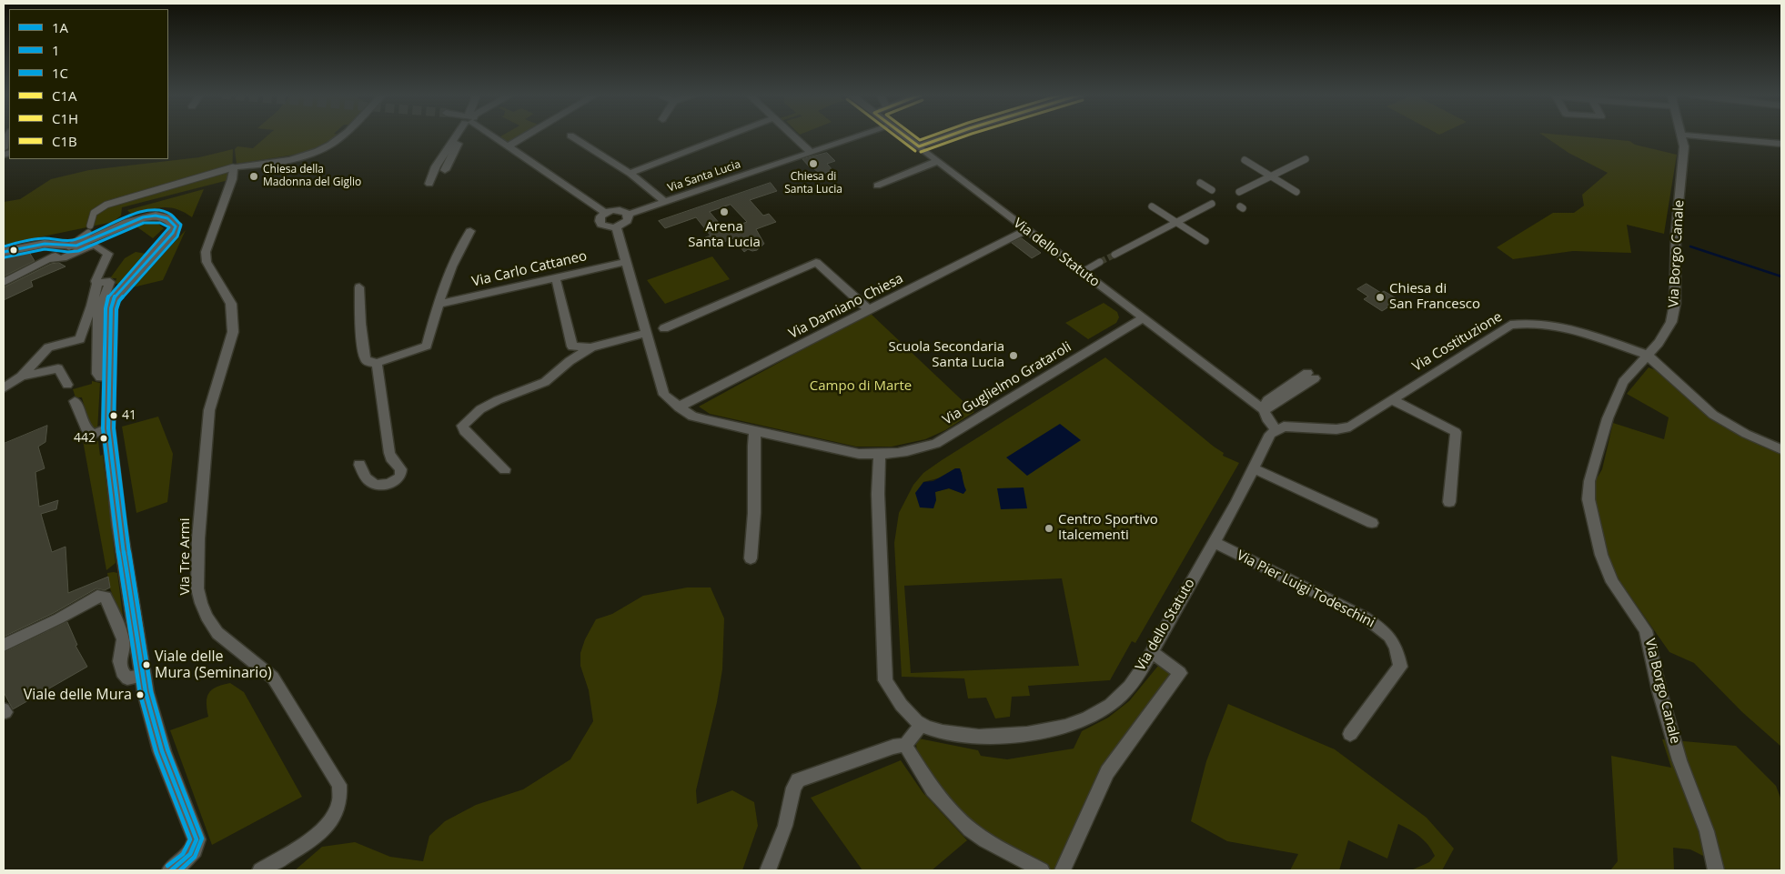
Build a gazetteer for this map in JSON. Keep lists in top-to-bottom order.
{
  "streets": {
    "street": [
      "Via Santa Lucia",
      "Via dello Statuto",
      "Via Borgo Canale",
      "Via Carlo Cattaneo",
      "Via Damiano Chiesa",
      "Via Costituzione",
      "Via Guglielmo Grataroli",
      "Via Tre Armi",
      "Via Pier Luigi Todeschini"
    ]
  },
  "crossings": [
    ["Via dello Statuto", "Via Damiano Chiesa"],
    ["Via dello Statuto", "Via Costituzione"],
    ["Via dello Statuto", "Via Guglielmo Grataroli"],
    ["Via dello Statuto", "Via Pier Luigi Todeschini"],
    ["Via Borgo Canale", "Via Costituzione"],
    ["Via Carlo Cattaneo", "Via Guglielmo Grataroli"],
    ["Via Damiano Chiesa", "Via Guglielmo Grataroli"]
  ],
  "parks": ["Campo di Marte"],
  "places": [
    "Chiesa di Santa Lucia",
    "Chiesa della Madonna del Giglio",
    "Arena Santa Lucia",
    "Chiesa di San Francesco",
    "Scuola Secondaria Santa Lucia",
    "41",
    "442",
    "Centro Sportivo Italcementi",
    "Viale delle Mura (Seminario)",
    "Viale delle Mura"
  ],
  "lines": [
    "transit line C1A",
    "transit line C1H",
    "transit line C1B",
    "transit line 1C",
    "transit line 1A",
    "transit line 1"
  ],
  "legend": [
    "1A",
    "1",
    "1C",
    "C1A",
    "C1H",
    "C1B"
  ]
}
